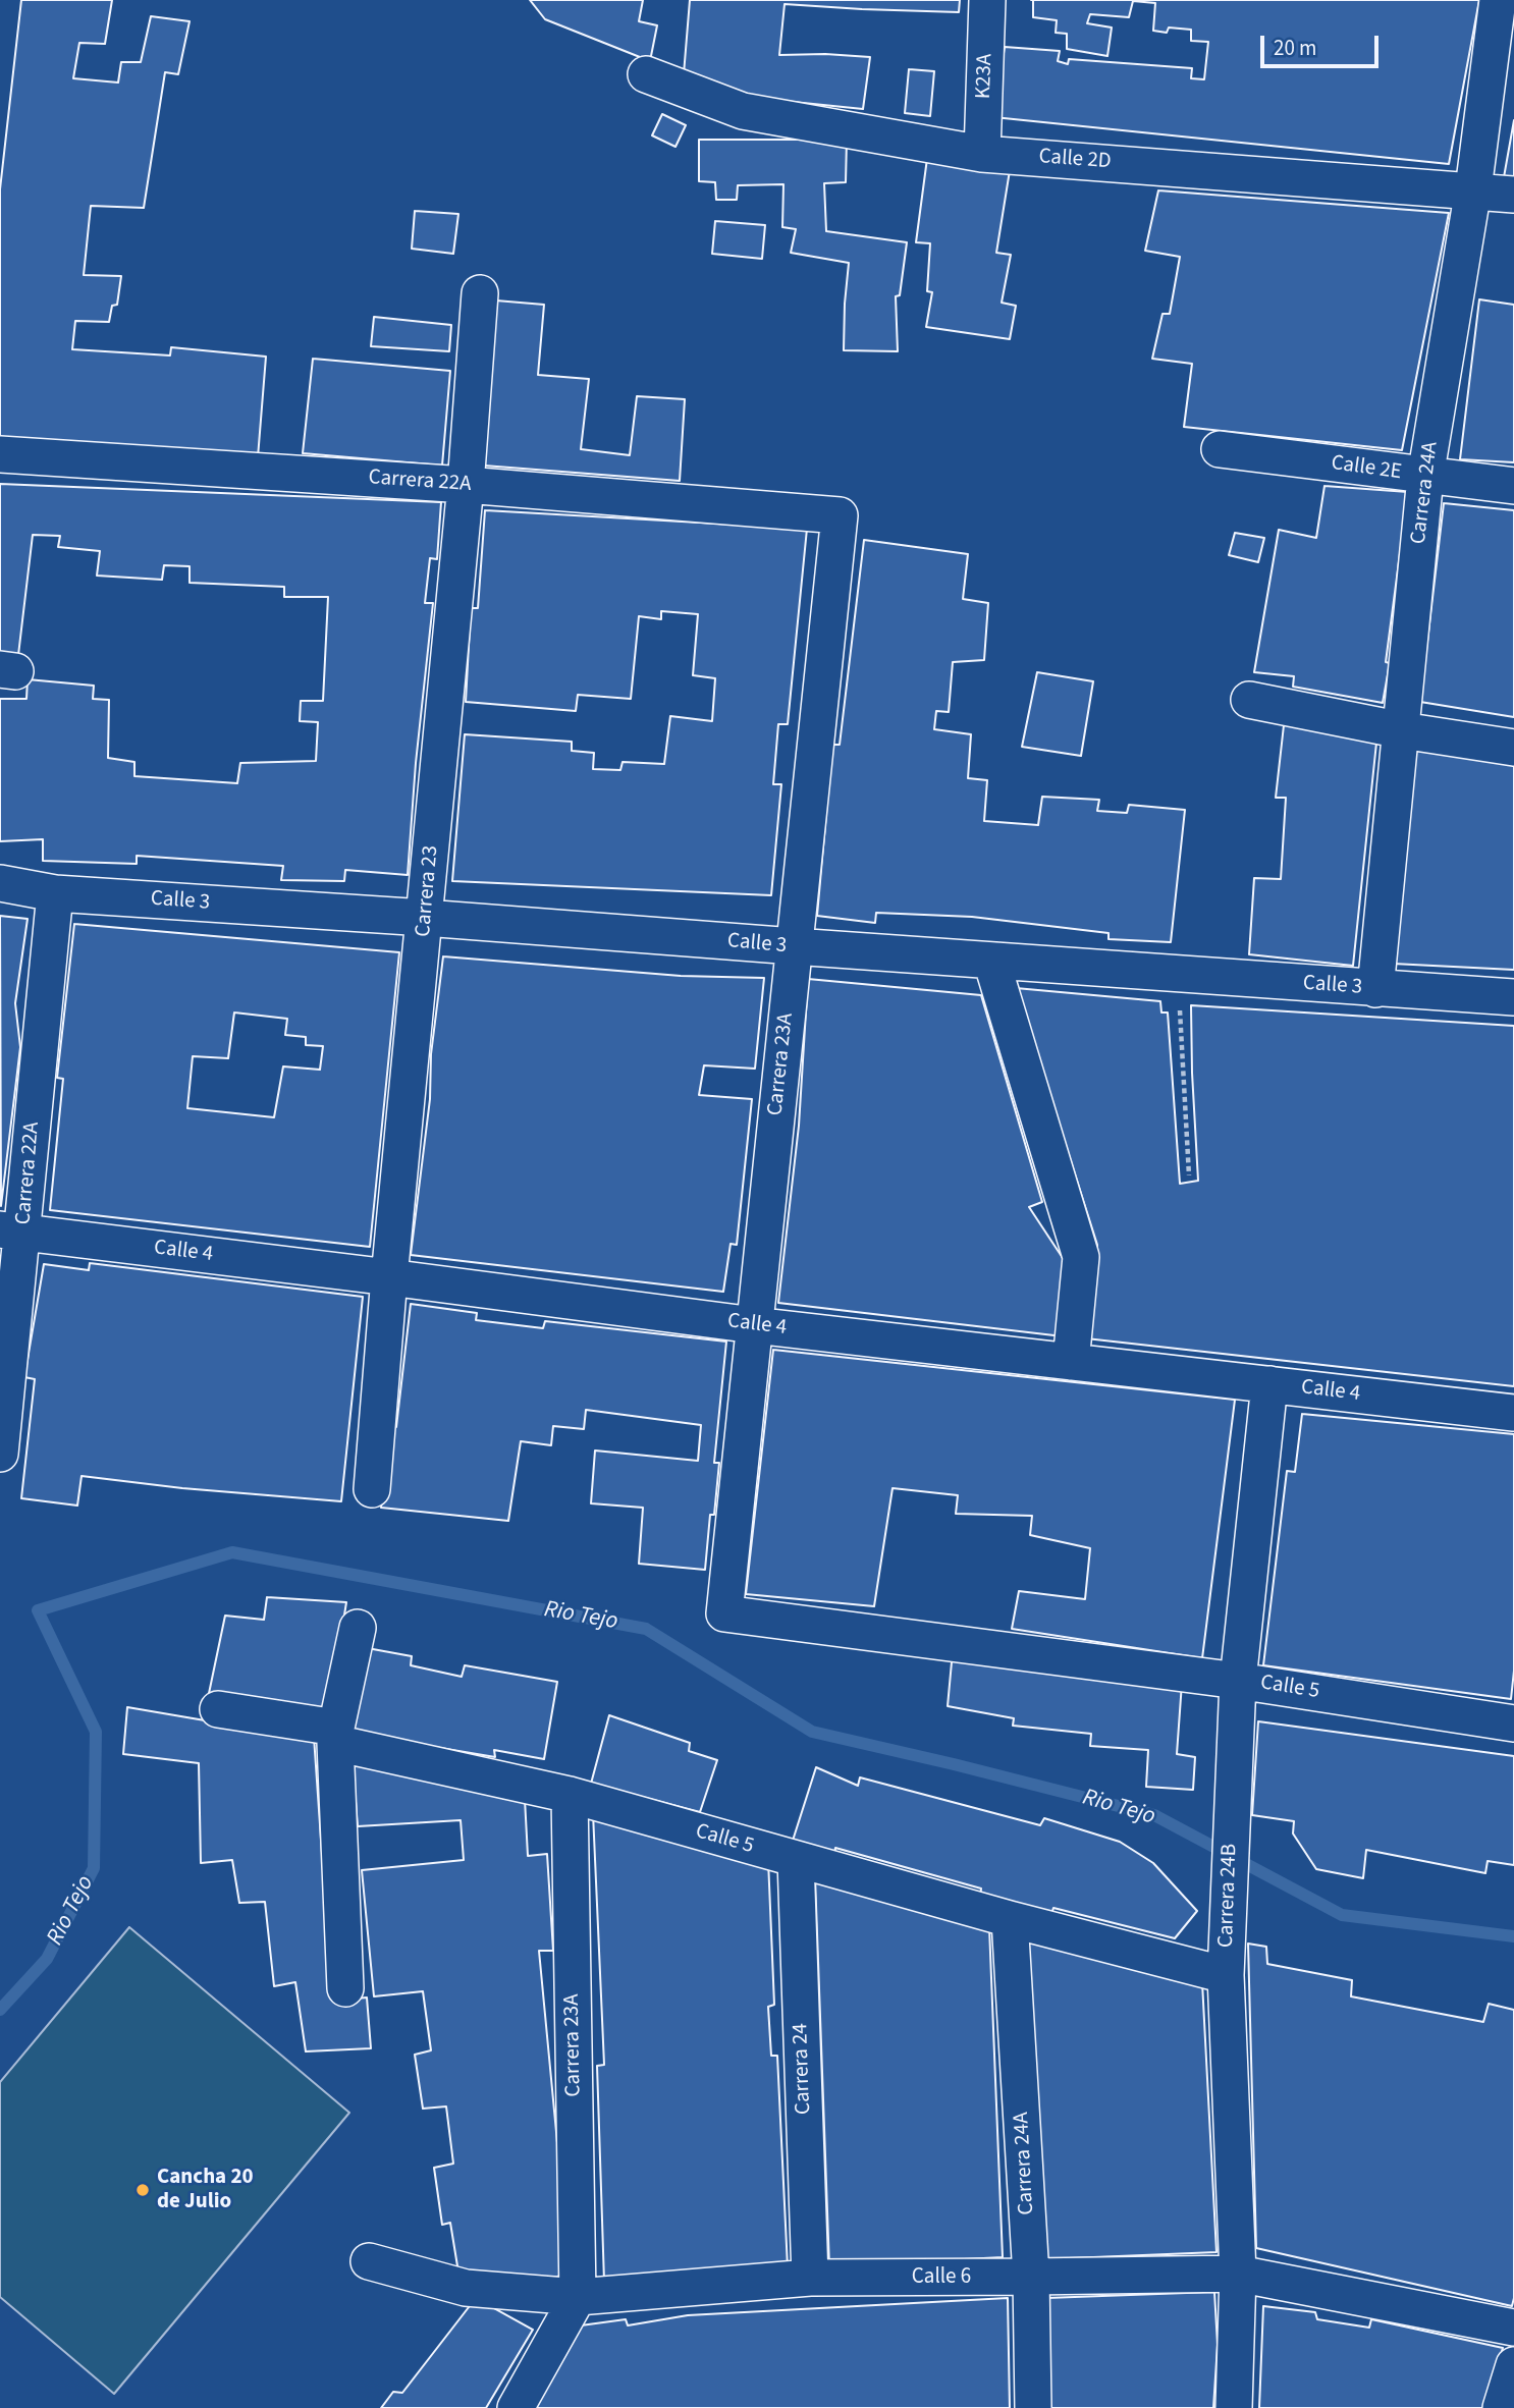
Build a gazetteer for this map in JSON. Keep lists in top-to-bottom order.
{
  "streets": {
    "street": [
      "K23A",
      "Calle 2D",
      "Calle 2E",
      "Carrera 22A",
      "Carrera 24A",
      "Carrera 23",
      "Calle 3",
      "Carrera 23A",
      "Calle 4",
      "Calle 5",
      "Carrera 24B",
      "Carrera 24",
      "Calle 6"
    ]
  },
  "crossings": [
    ["K23A", "Calle 2D"],
    ["Calle 2D", "Carrera 24A"],
    ["Calle 2E", "Carrera 24A"],
    ["Carrera 22A", "Carrera 23"],
    ["Carrera 22A", "Calle 3"],
    ["Carrera 22A", "Carrera 23A"],
    ["Carrera 22A", "Calle 4"],
    ["Carrera 24A", "Calle 3"],
    ["Carrera 24A", "Calle 5"],
    ["Carrera 24A", "Calle 6"],
    ["Carrera 23", "Calle 3"],
    ["Carrera 23", "Calle 4"],
    ["Calle 3", "Carrera 23A"],
    ["Carrera 23A", "Calle 4"],
    ["Carrera 23A", "Calle 5"],
    ["Carrera 23A", "Calle 6"],
    ["Calle 4", "Carrera 24B"],
    ["Calle 5", "Carrera 24B"],
    ["Calle 5", "Carrera 24"],
    ["Carrera 24B", "Calle 6"],
    ["Carrera 24", "Calle 6"]
  ],
  "water": ["Rio Tejo"],
  "places": ["Cancha 20 de Julio"],
  "scale_bar": "20 m"
}
